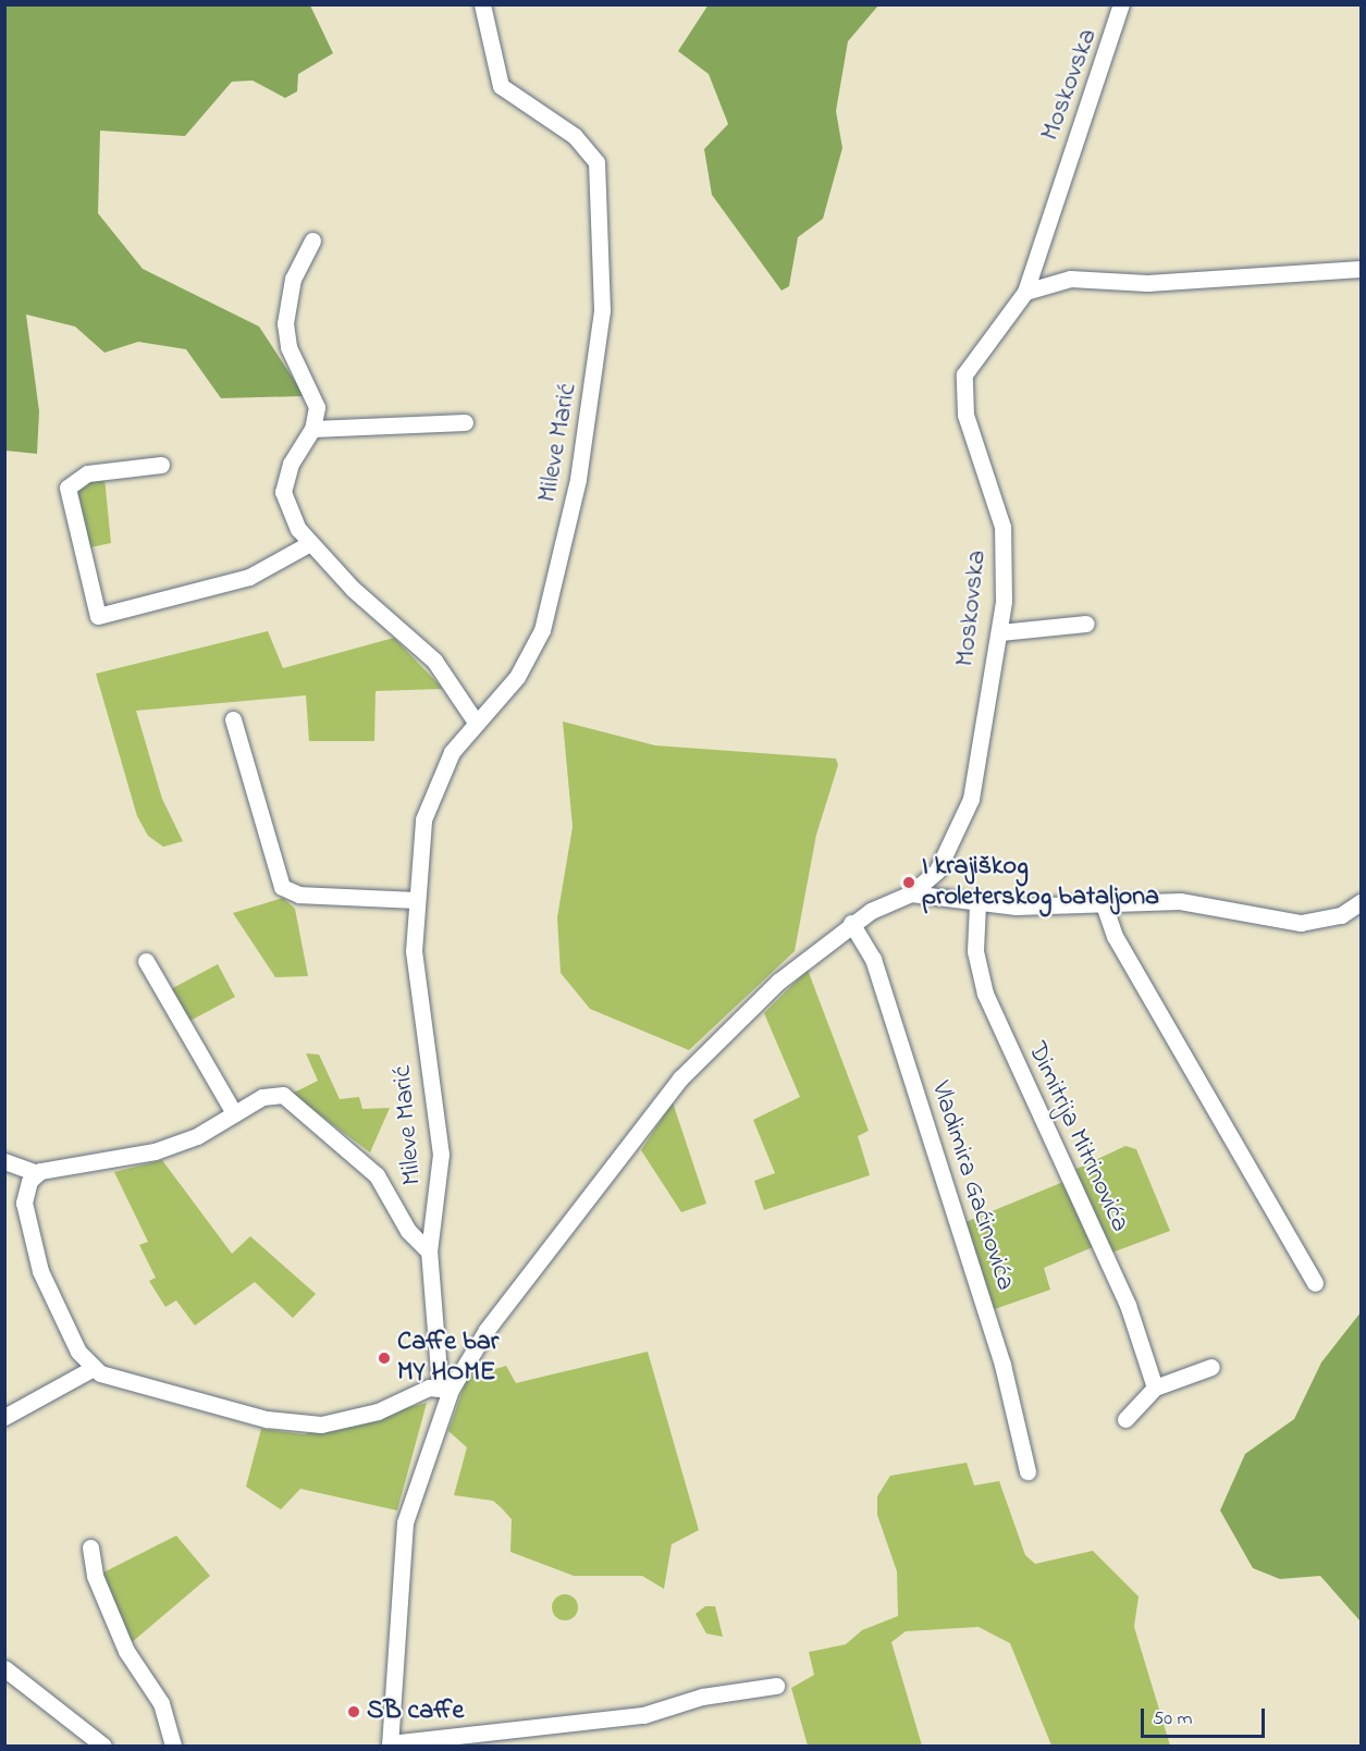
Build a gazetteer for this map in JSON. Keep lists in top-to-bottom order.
{
  "streets": {
    "street": [
      "Moskovska",
      "Mileve Marić",
      "Dimitrija Mitrinovića",
      "Vladimira Gaćinovića"
    ]
  },
  "places": ["I krajiškog proleterskog bataljona", "Caffe bar MY HOME", "SB caffe"],
  "scale_bar": "50 m"
}
